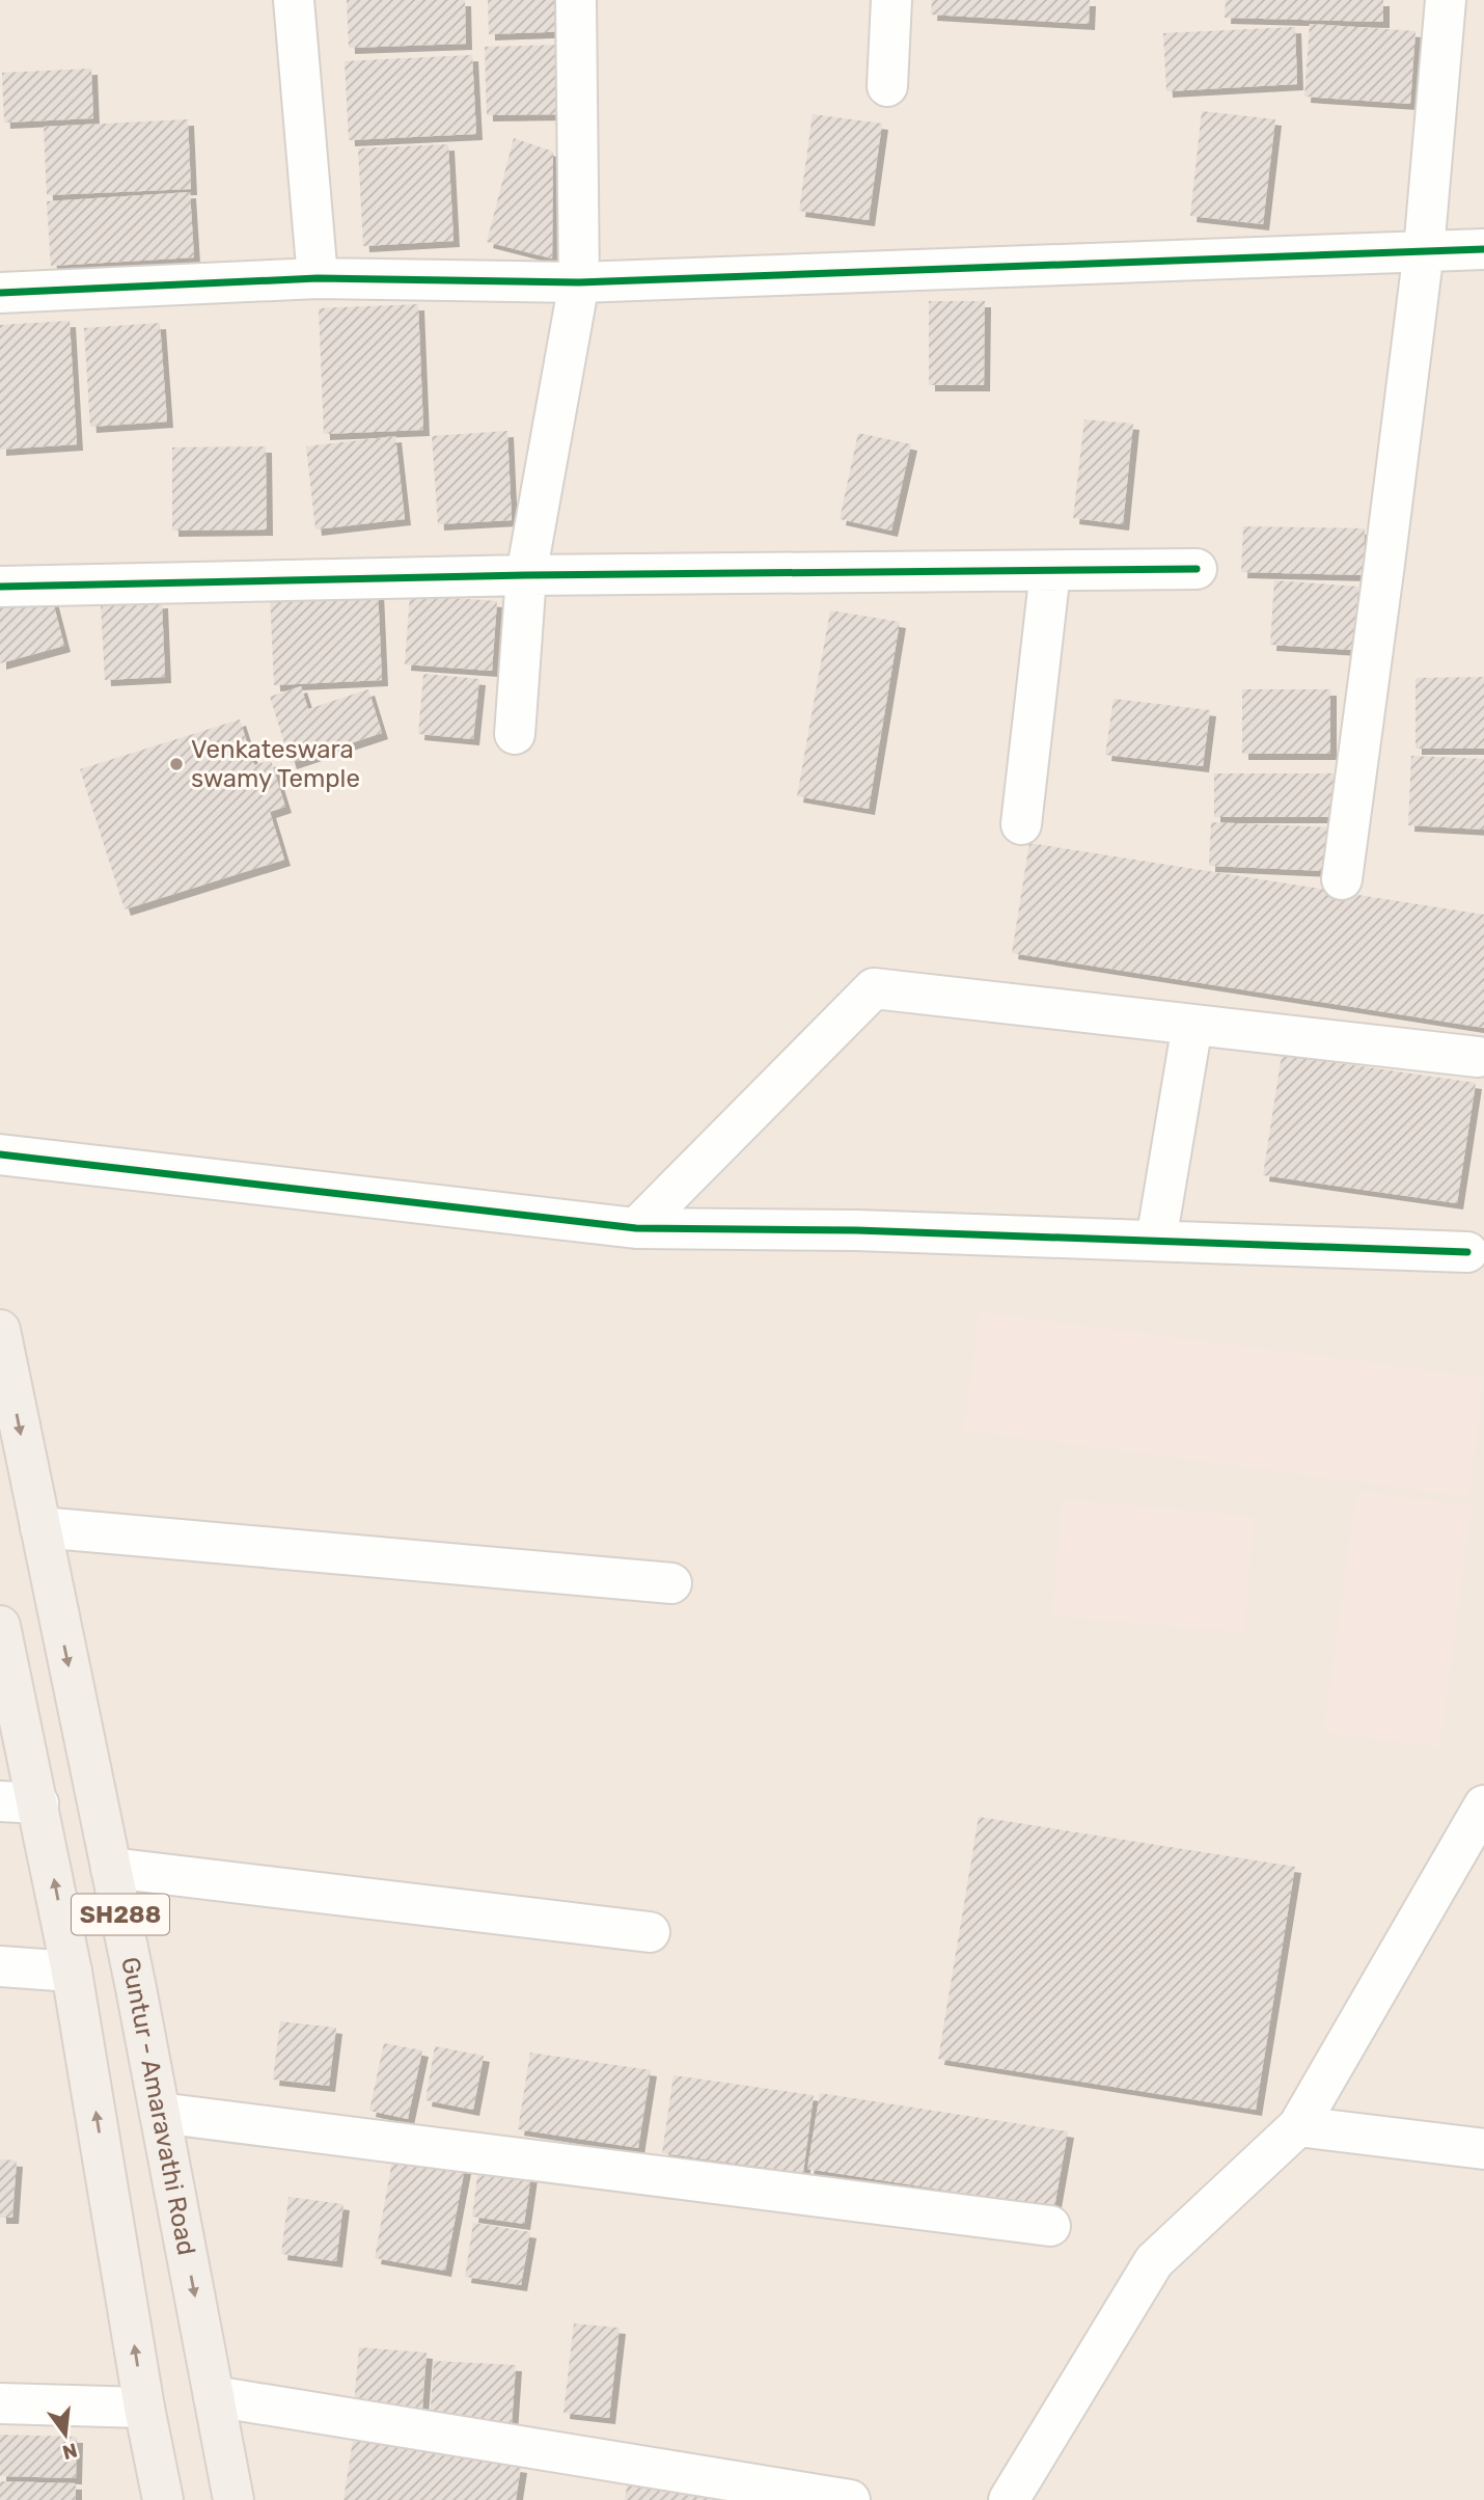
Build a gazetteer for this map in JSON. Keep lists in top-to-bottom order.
{
  "streets": {
    "main road": ["SH288", "Guntur - Amaravathi Road"]
  },
  "places": ["Venkateswara swamy Temple"],
  "north": "bottom"
}
